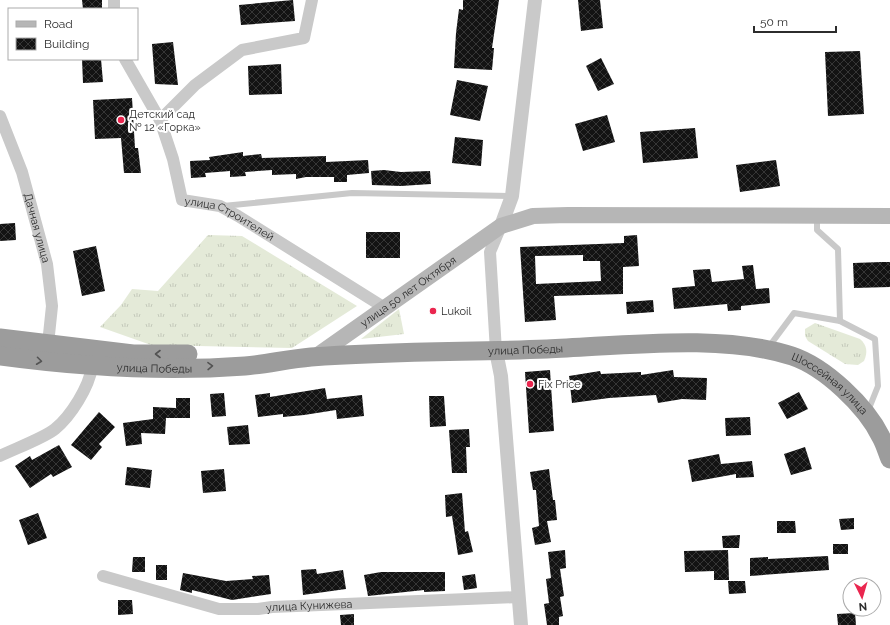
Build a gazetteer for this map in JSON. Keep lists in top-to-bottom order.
{
  "streets": {
    "highway": ["улица Победы", "Шоссейная улица"],
    "main road": ["улица 50 лет Октября"],
    "street": ["улица Строителей", "Дачная улица", "улица Кунижева"]
  },
  "crossings": [
    ["улица Строителей", "улица 50 лет Октября"],
    ["Дачная улица", "улица Победы"],
    ["улица 50 лет Октября", "улица Победы"],
    ["улица Победы", "Шоссейная улица"]
  ],
  "places": ["Детский сад № 12 «Горка»", "Lukoil", "Fix Price"],
  "legend": ["Road", "Building"],
  "scale_bar": "50 m",
  "north": "bottom"
}
